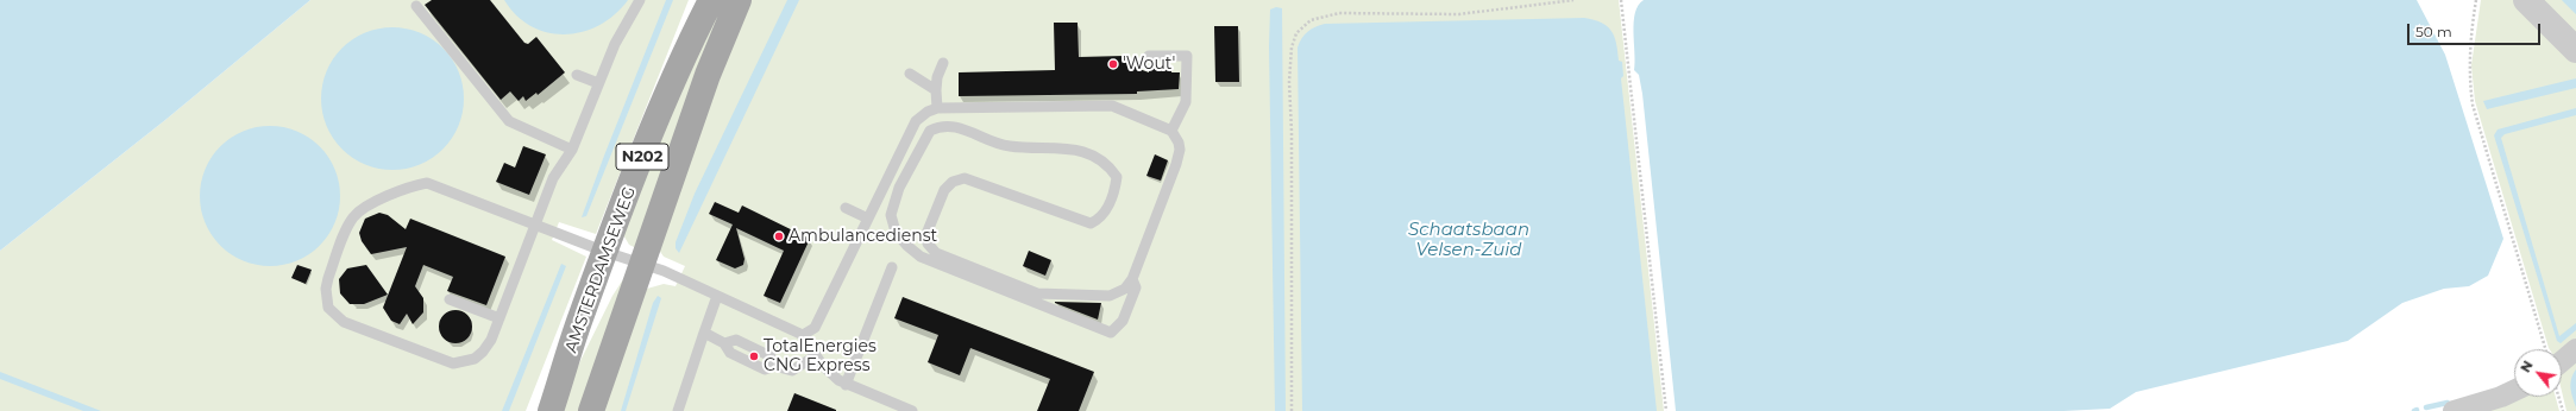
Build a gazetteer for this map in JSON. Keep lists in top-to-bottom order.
{
  "streets": {
    "main road": ["N202", "AMSTERDAMSEWEG"]
  },
  "water": ["Schaatsbaan Velsen-Zuid"],
  "places": ["'Wout'", "Ambulancedienst", "TotalEnergies CNG Express"],
  "scale_bar": "50 m",
  "north": "top left"
}
